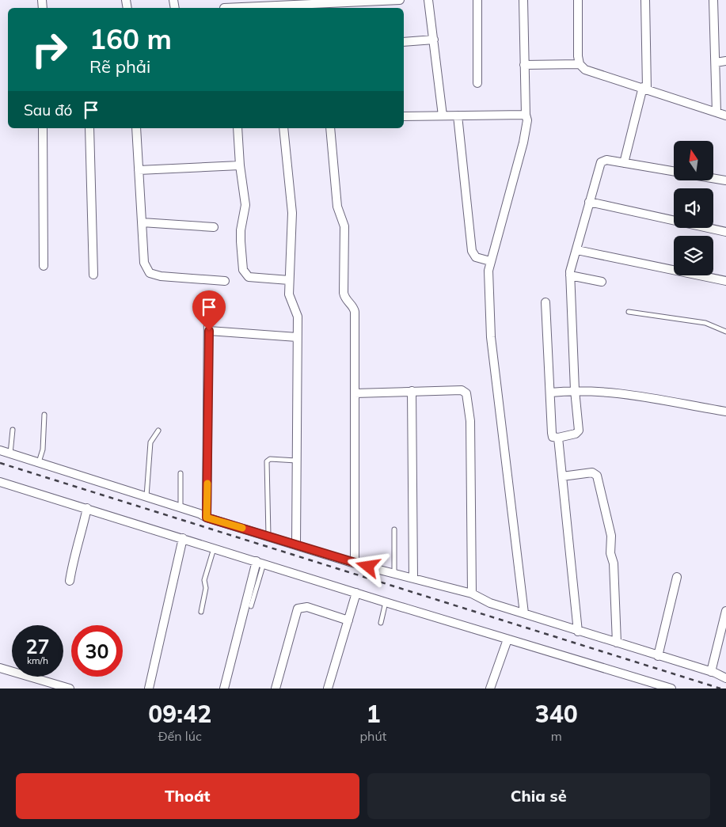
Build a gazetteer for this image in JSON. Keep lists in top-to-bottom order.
{
  "north": "top",
  "page": {
    "turn": ["160 m", "Rẽ phải"],
    "then": "Sau đó",
    "speed": "27 km/h",
    "limit": "30",
    "eta": [
      "09:42",
      "Đến lúc",
      "1",
      "phút",
      "340",
      "m"
    ],
    "buttons": ["Thoát", "Chia sẻ"]
  }
}
